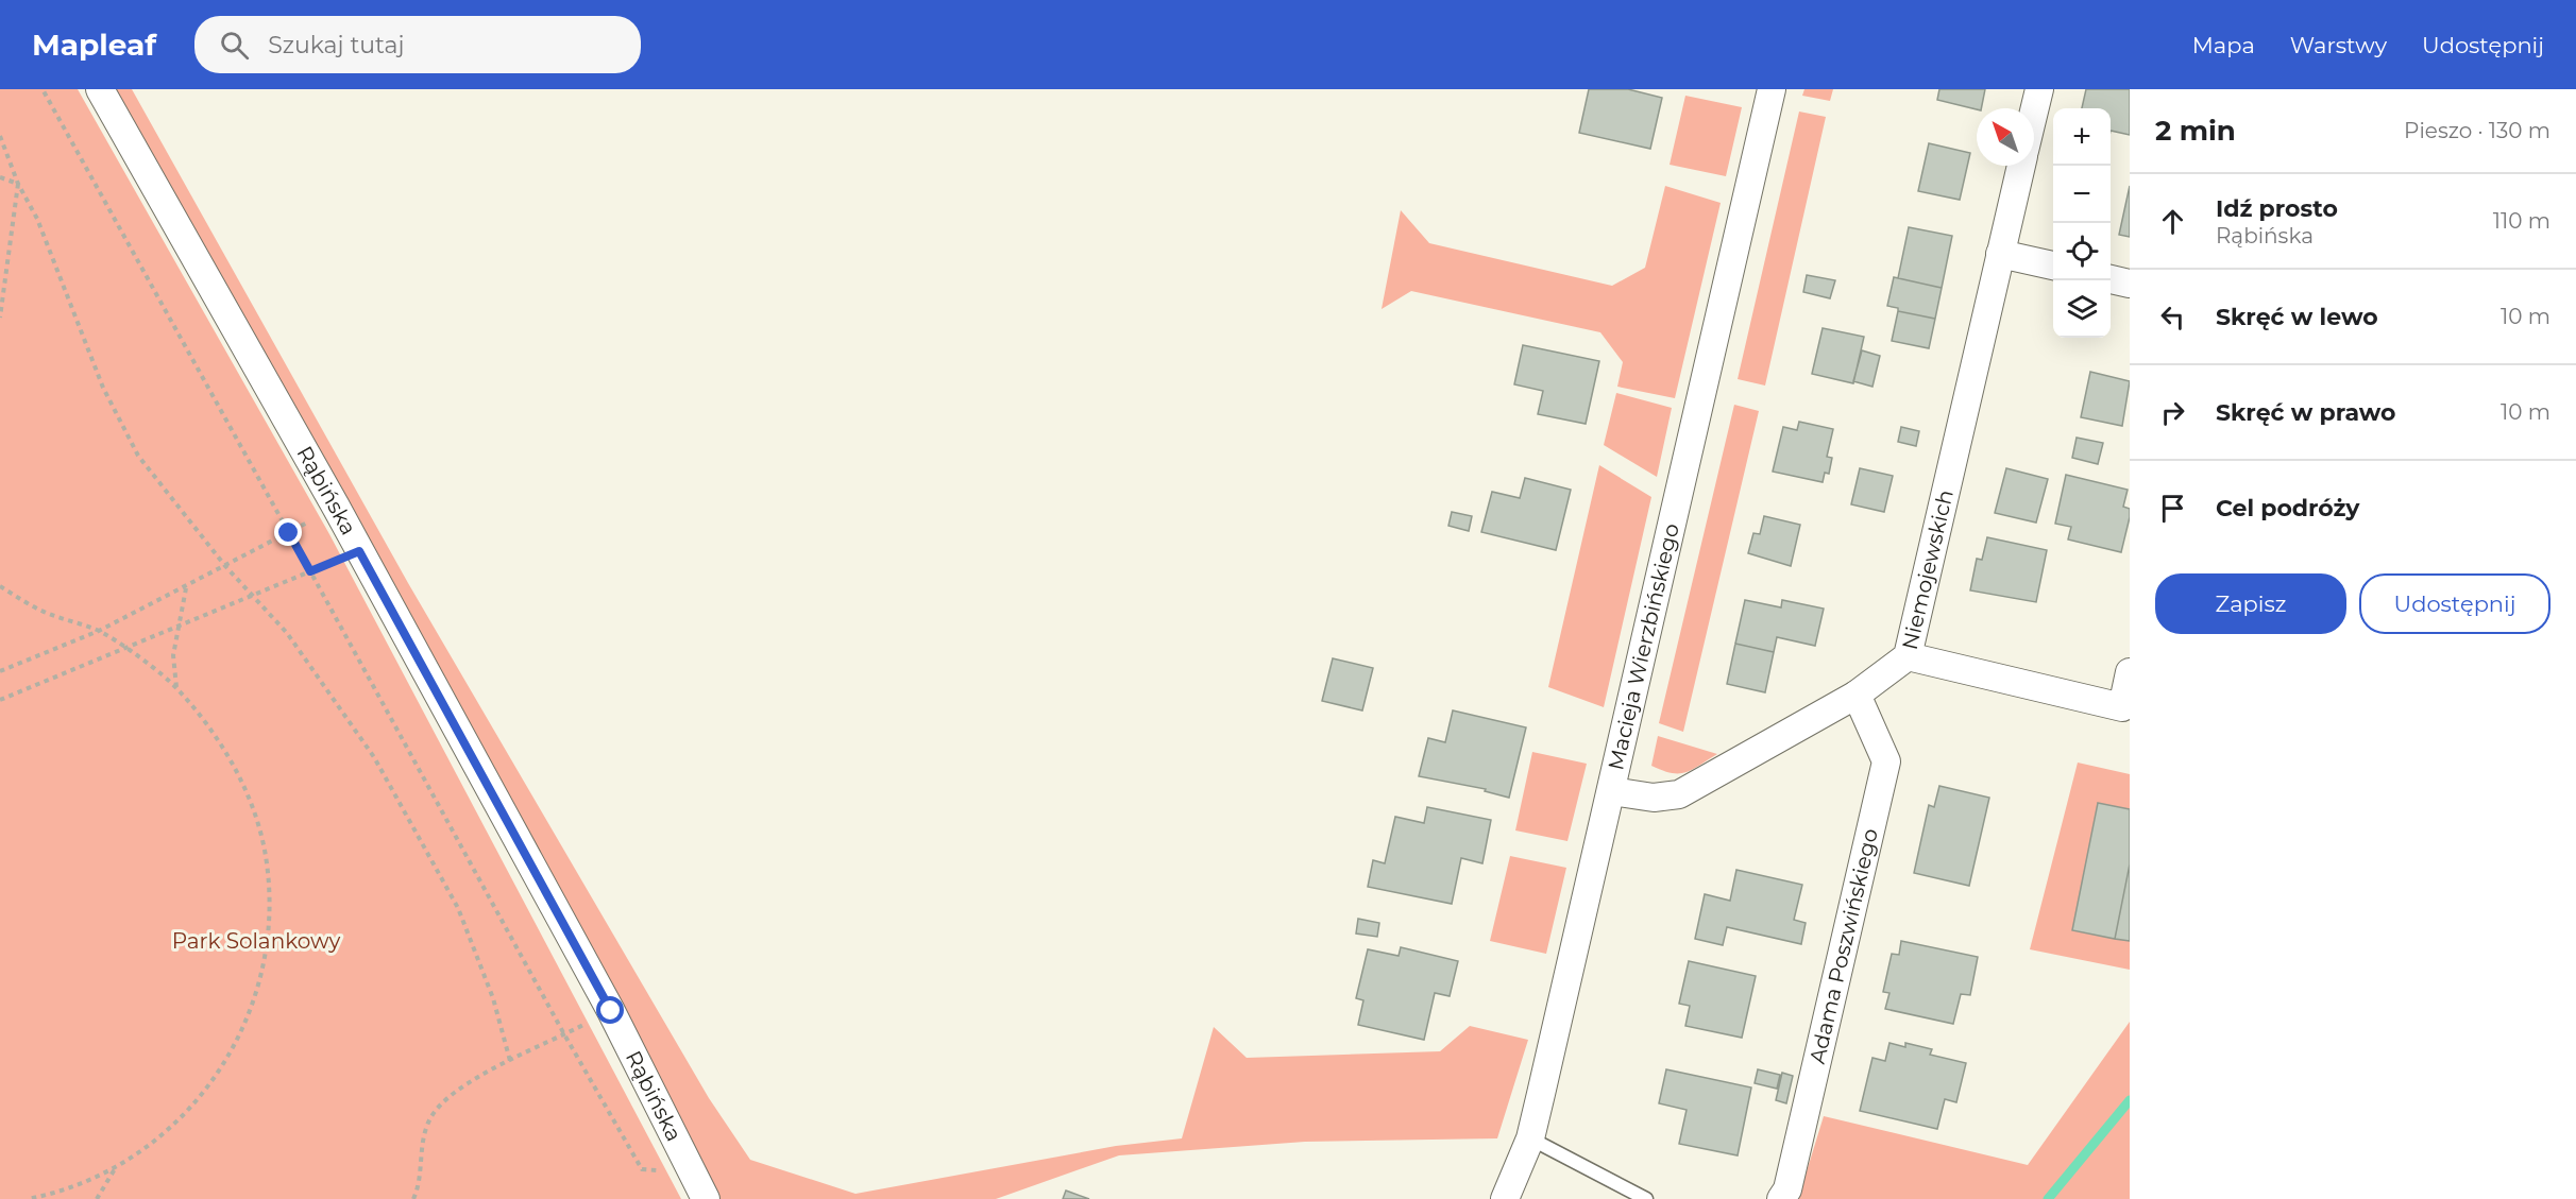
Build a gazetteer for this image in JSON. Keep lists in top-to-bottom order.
{
  "streets": {
    "street": [
      "Rąbińska",
      "Niemojewskich",
      "Macieja Wierzbińskiego",
      "Adama Poszwińskiego"
    ]
  },
  "crossings": [
    ["Niemojewskich", "Macieja Wierzbińskiego"],
    ["Niemojewskich", "Adama Poszwińskiego"]
  ],
  "parks": ["Park Solankowy"],
  "north": "top left",
  "page": {
    "header": "Mapleaf",
    "search": "Szukaj tutaj",
    "nav": ["Mapa", "Warstwy", "Udostępnij"],
    "heading": ["2 min", "Pieszo · 130 m"],
    "map_buttons": ["+", "−"],
    "list": [
      ["Idź prosto", "Rąbińska", "110 m"],
      ["Skręć w lewo", "10 m"],
      ["Skręć w prawo", "10 m"],
      "Cel podróży"
    ],
    "buttons": ["Zapisz", "Udostępnij"]
  }
}
